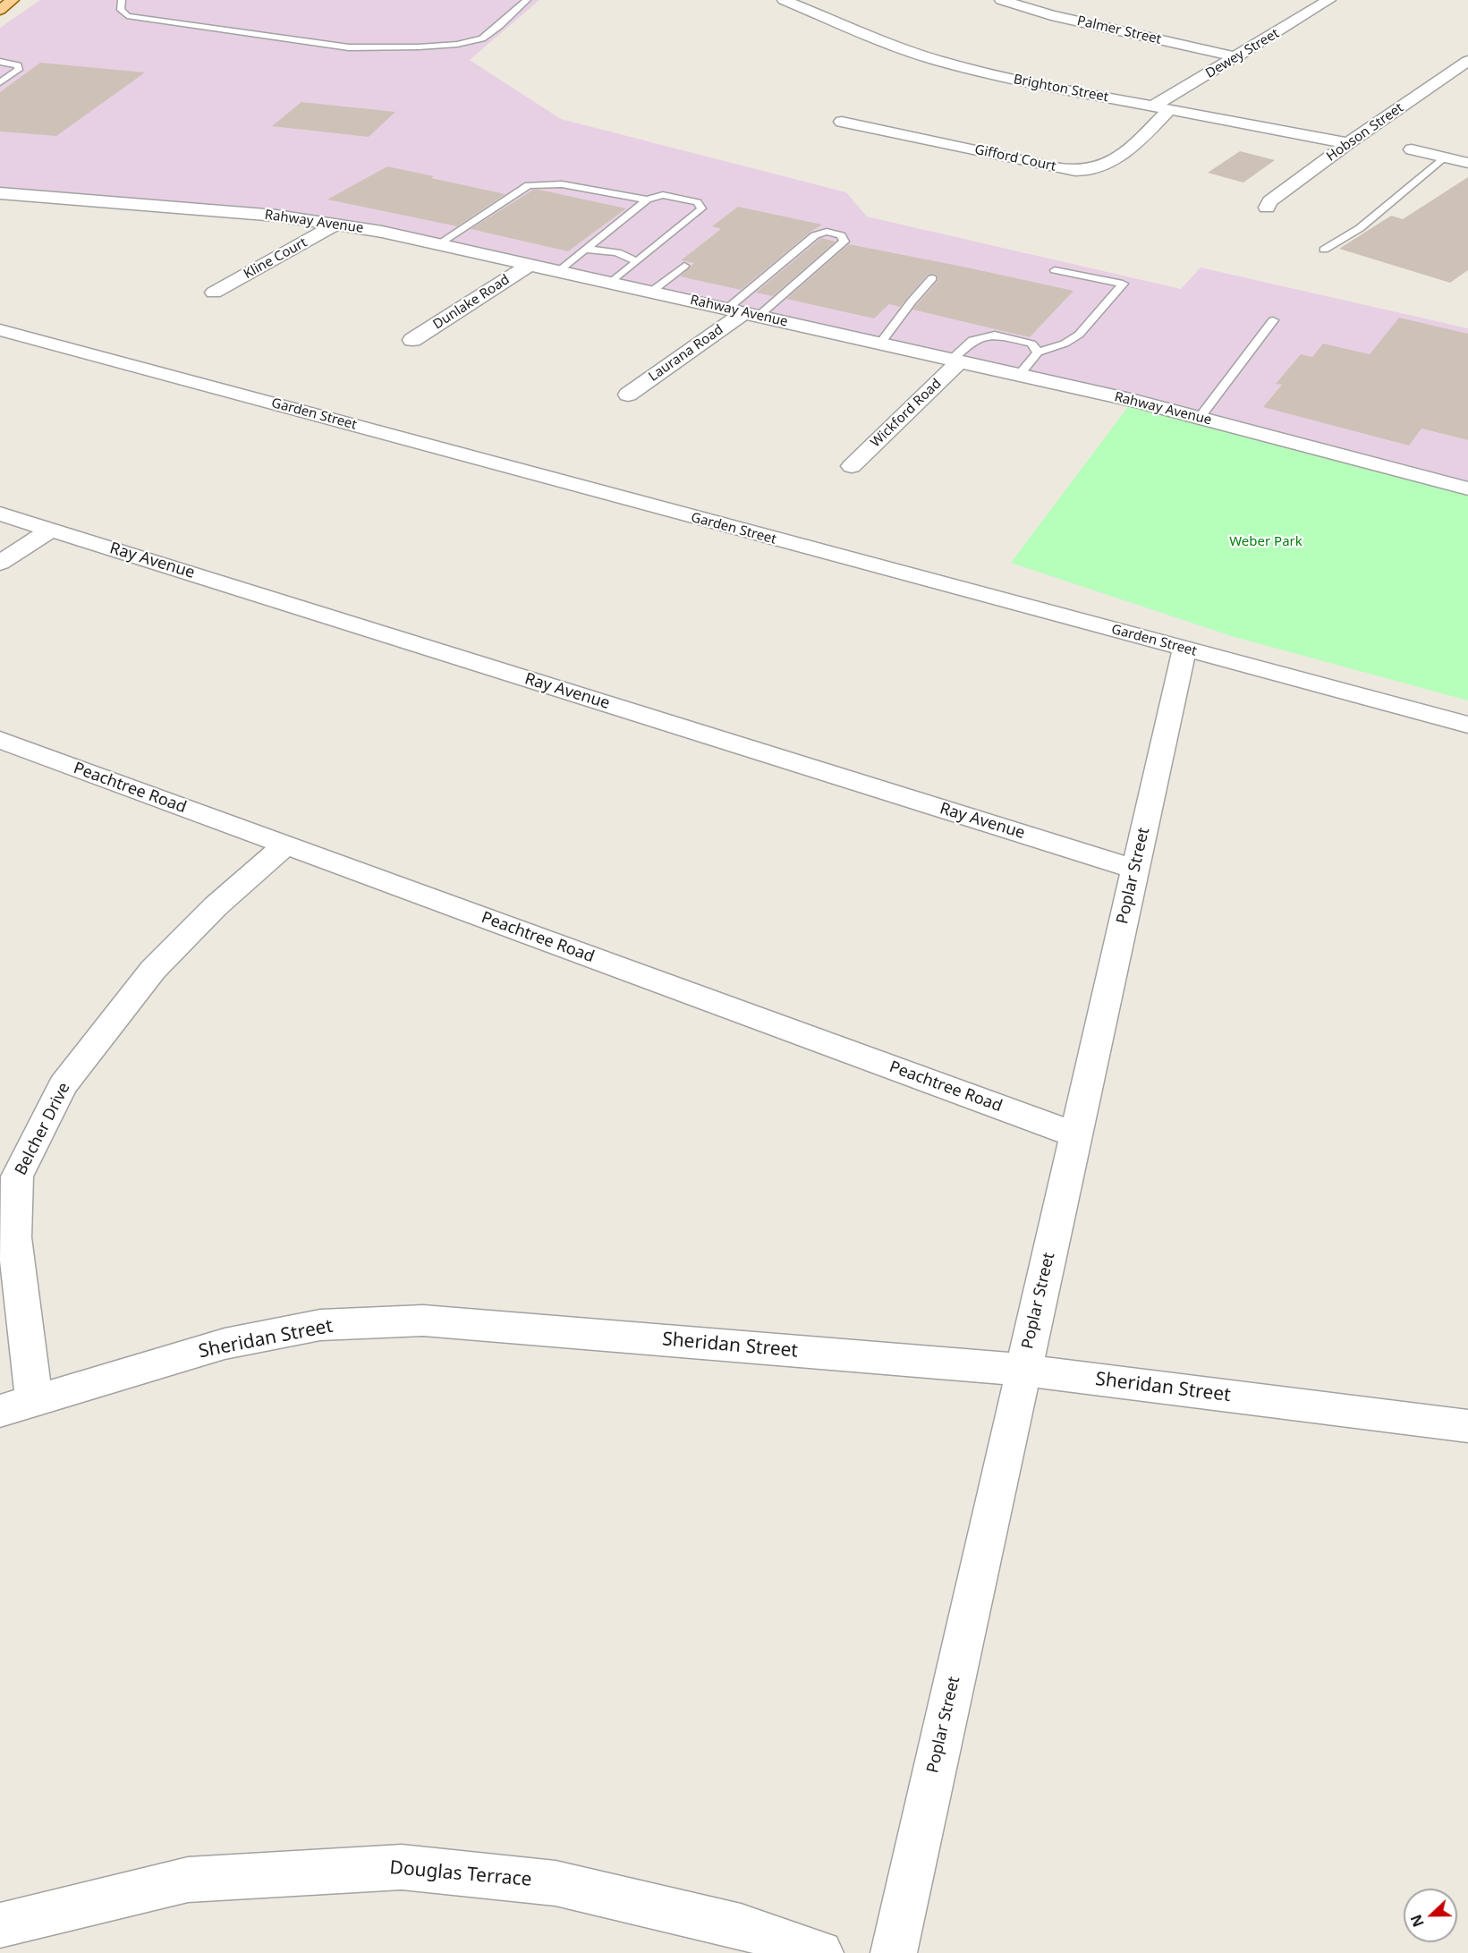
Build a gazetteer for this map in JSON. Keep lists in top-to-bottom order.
{
  "streets": {
    "street": [
      "Palmer Street",
      "Dewey Street",
      "Brighton Street",
      "Hobson Street",
      "Gifford Court",
      "Rahway Avenue",
      "Kline Court",
      "Dunlake Road",
      "Laurana Road",
      "Wickford Road",
      "Garden Street",
      "Ray Avenue",
      "Peachtree Road",
      "Poplar Street",
      "Belcher Drive",
      "Sheridan Street",
      "Douglas Terrace"
    ]
  },
  "crossings": [
    ["Palmer Street", "Dewey Street"],
    ["Dewey Street", "Brighton Street"],
    ["Dewey Street", "Gifford Court"],
    ["Brighton Street", "Hobson Street"],
    ["Brighton Street", "Gifford Court"],
    ["Rahway Avenue", "Kline Court"],
    ["Rahway Avenue", "Dunlake Road"],
    ["Rahway Avenue", "Laurana Road"],
    ["Rahway Avenue", "Wickford Road"],
    ["Garden Street", "Poplar Street"],
    ["Ray Avenue", "Poplar Street"],
    ["Peachtree Road", "Poplar Street"],
    ["Peachtree Road", "Belcher Drive"],
    ["Poplar Street", "Sheridan Street"],
    ["Belcher Drive", "Sheridan Street"]
  ],
  "parks": ["Weber Park"],
  "north": "left"
}
